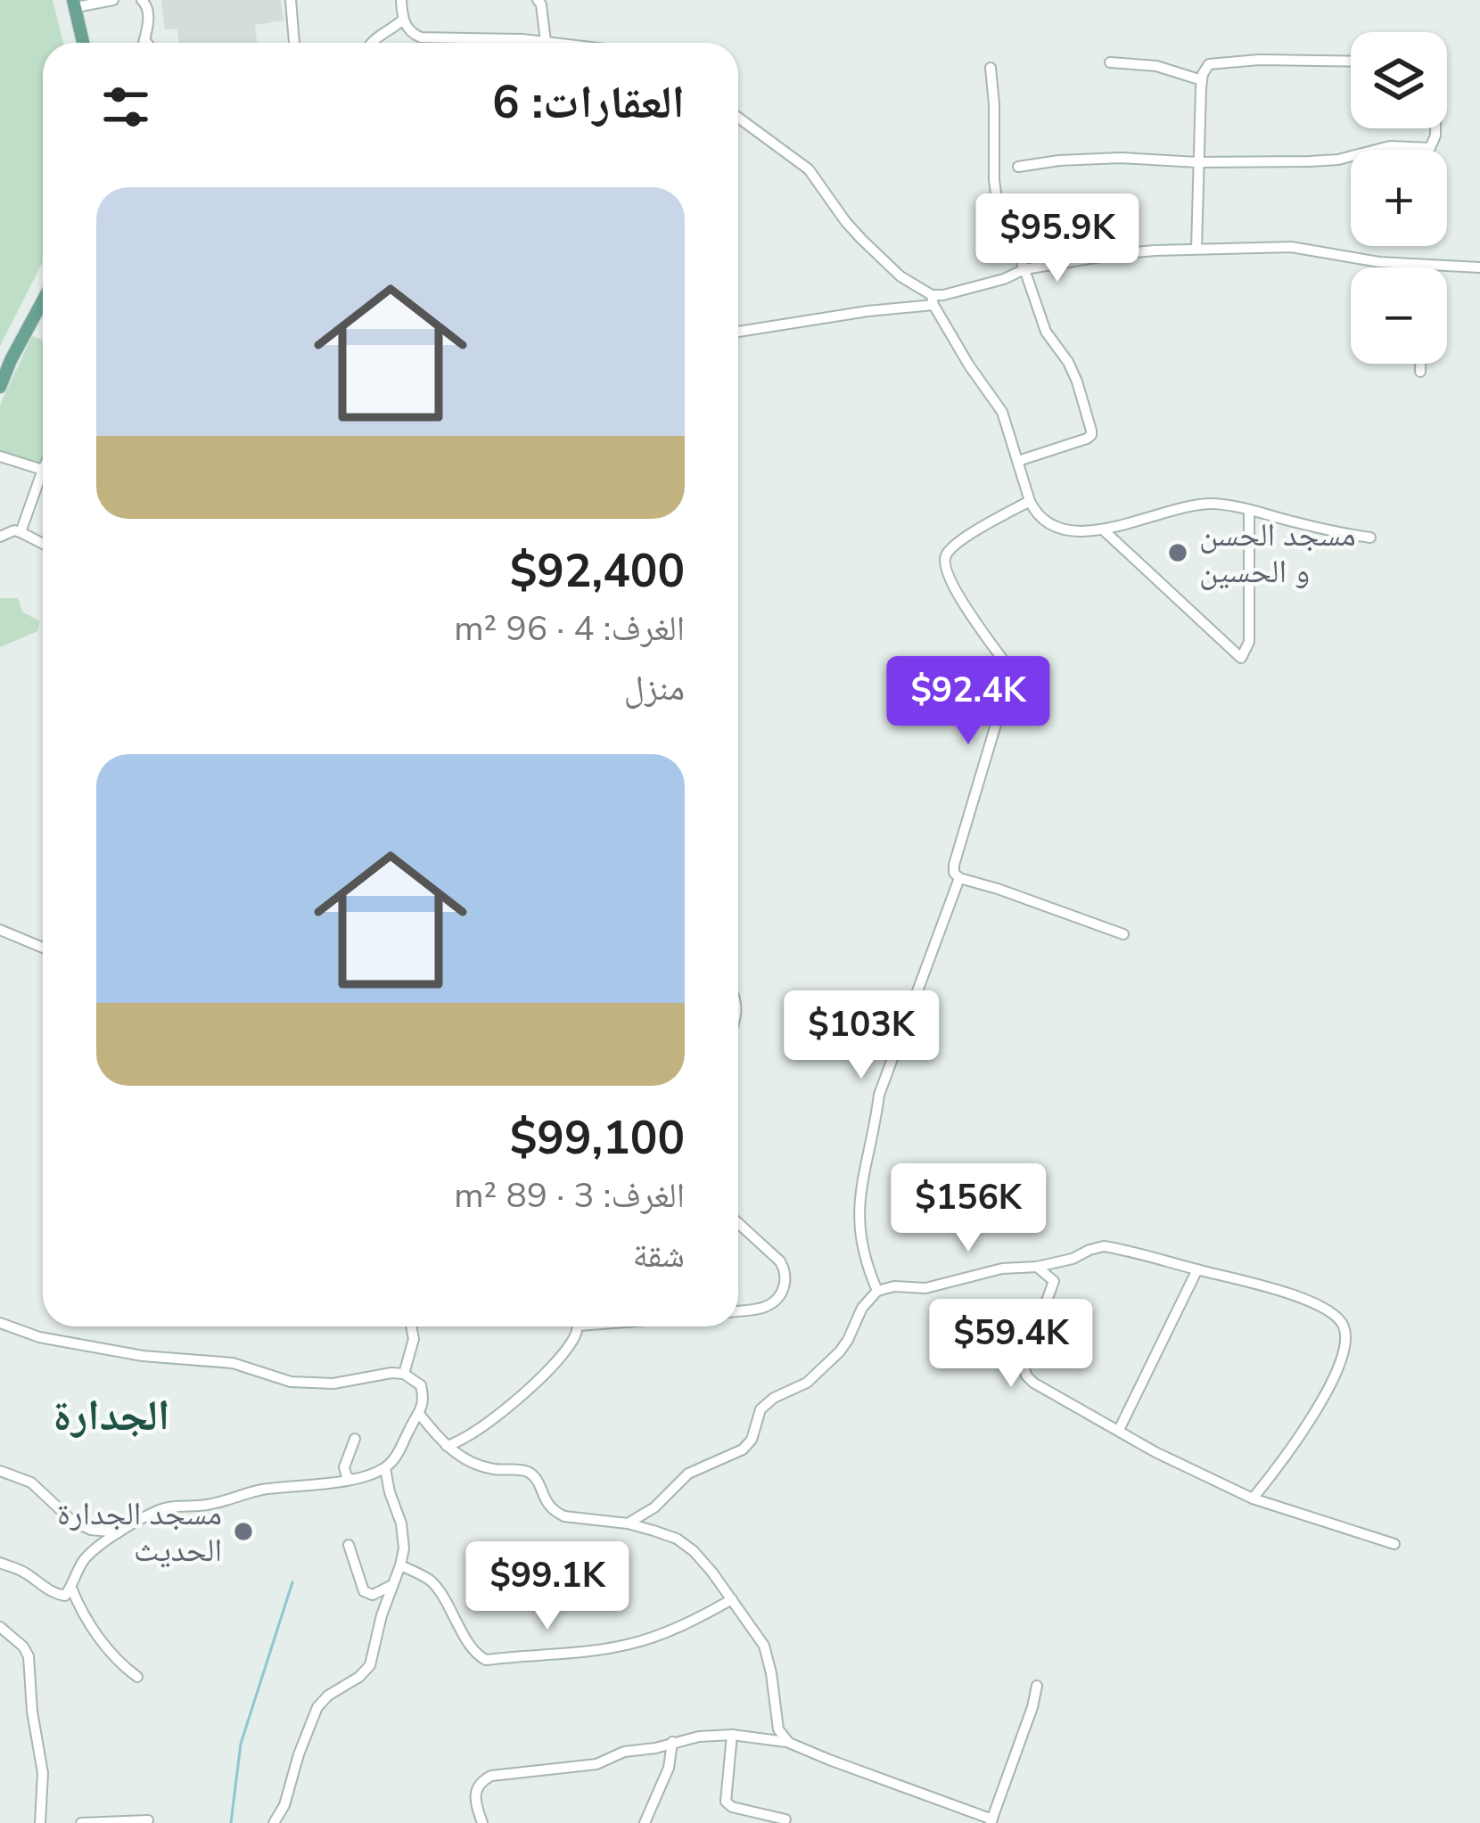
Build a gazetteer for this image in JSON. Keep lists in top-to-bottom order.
{
  "districts": ["الجدارة"],
  "places": ["مسجد الحسن و الحسين", "مسجد الجدارة الحديث"],
  "page": {
    "map_buttons": ["+", "−"],
    "heading": "العقارات: 6",
    "list": [
      {
        "name": "$92,400",
        "note": "الغرف: 4 · 96 m² · منزل"
      },
      {
        "name": "$99,100",
        "note": "الغرف: 3 · 89 m² · شقة"
      }
    ],
    "price": [
      "$95.9K",
      "$92.4K",
      "$103K",
      "$156K",
      "$59.4K",
      "$99.1K"
    ]
  }
}
